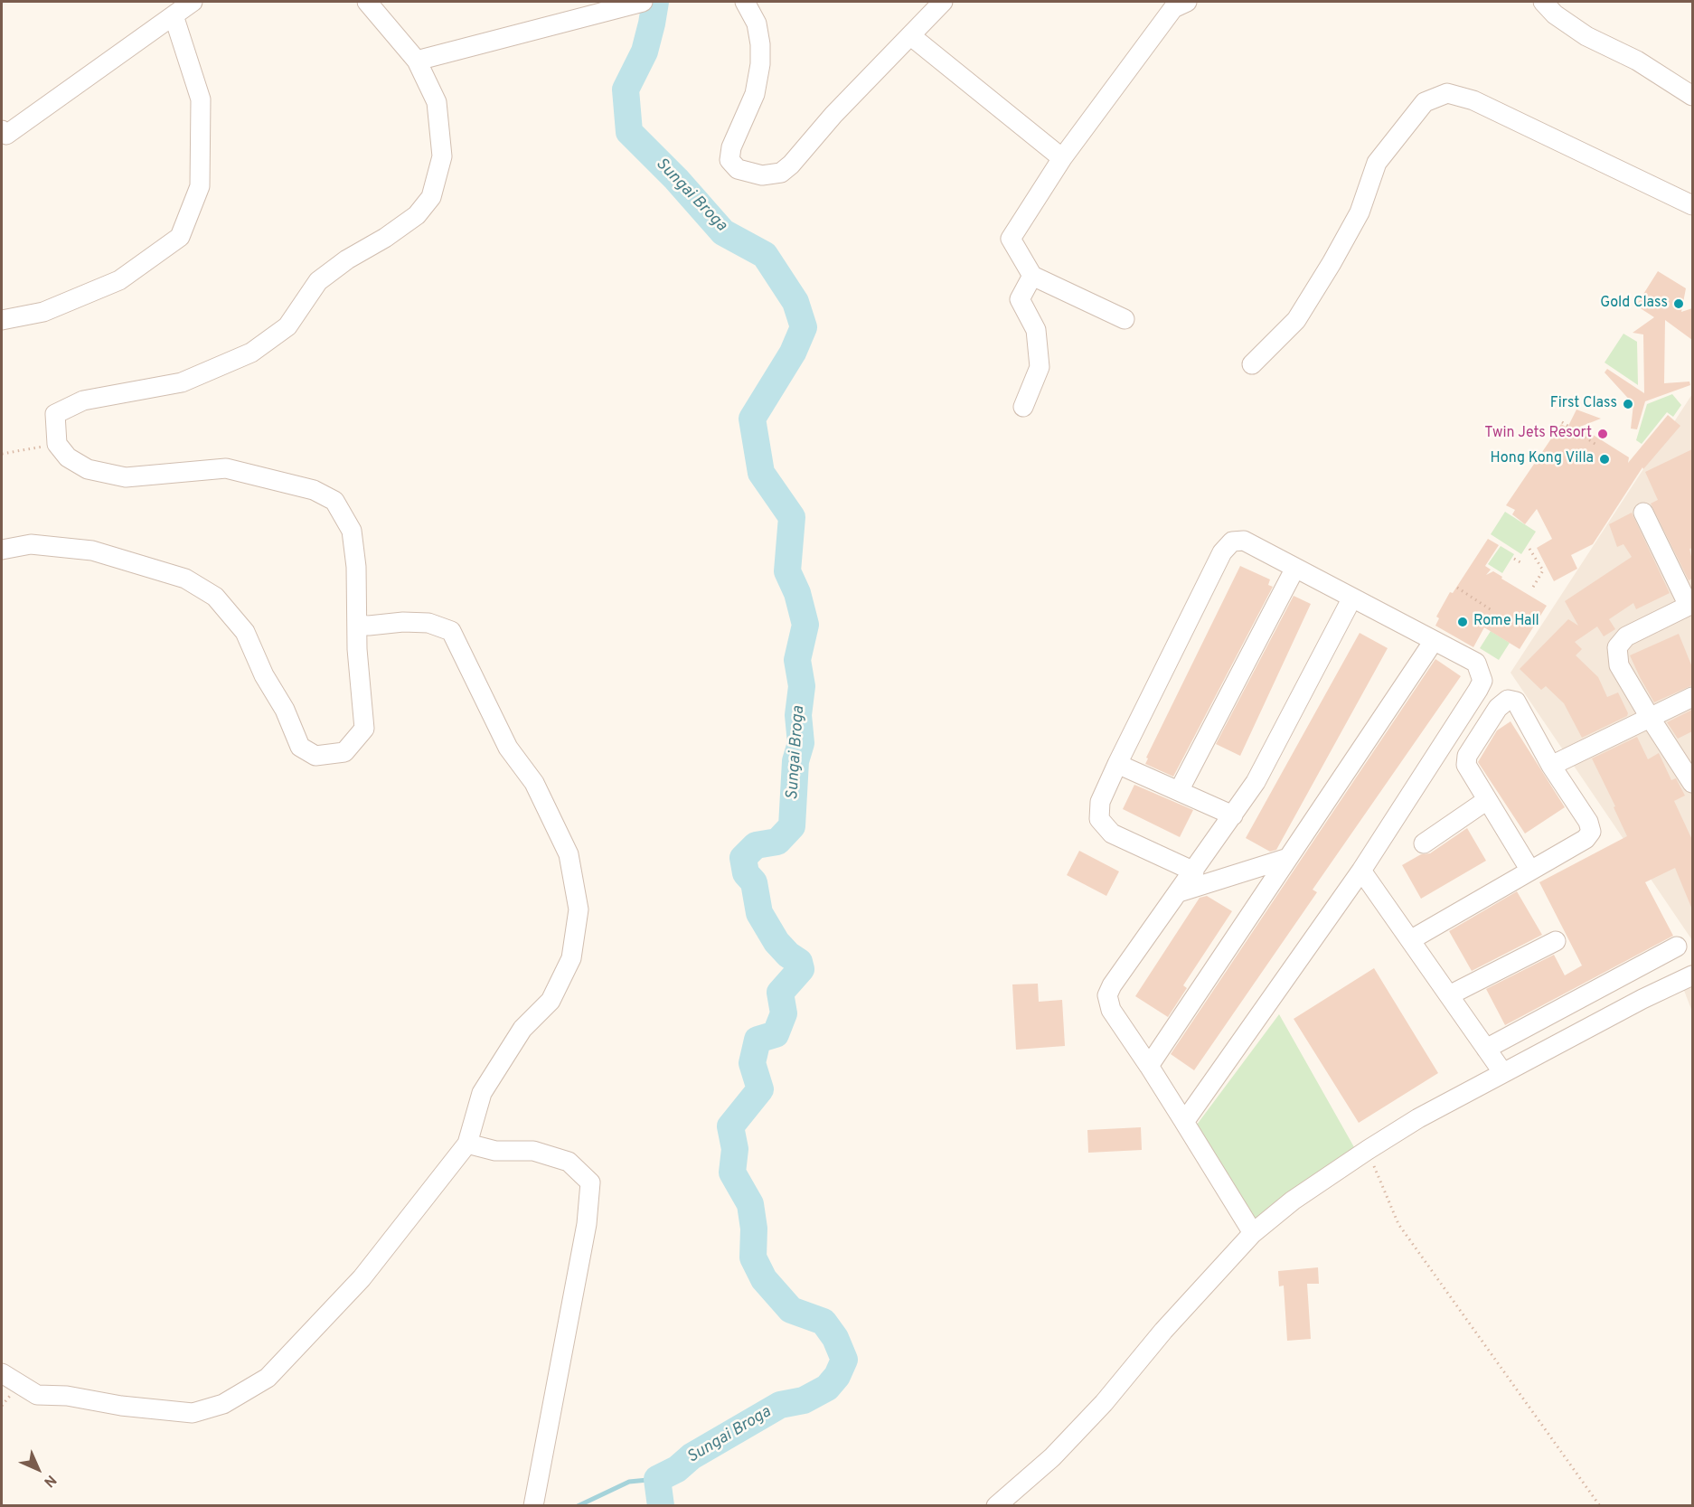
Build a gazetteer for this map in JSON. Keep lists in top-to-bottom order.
{
  "water": ["Sungai Broga"],
  "places": [
    "Gold Class",
    "First Class",
    "Twin Jets Resort",
    "Hong Kong Villa",
    "Rome Hall"
  ],
  "north": "bottom right"
}
